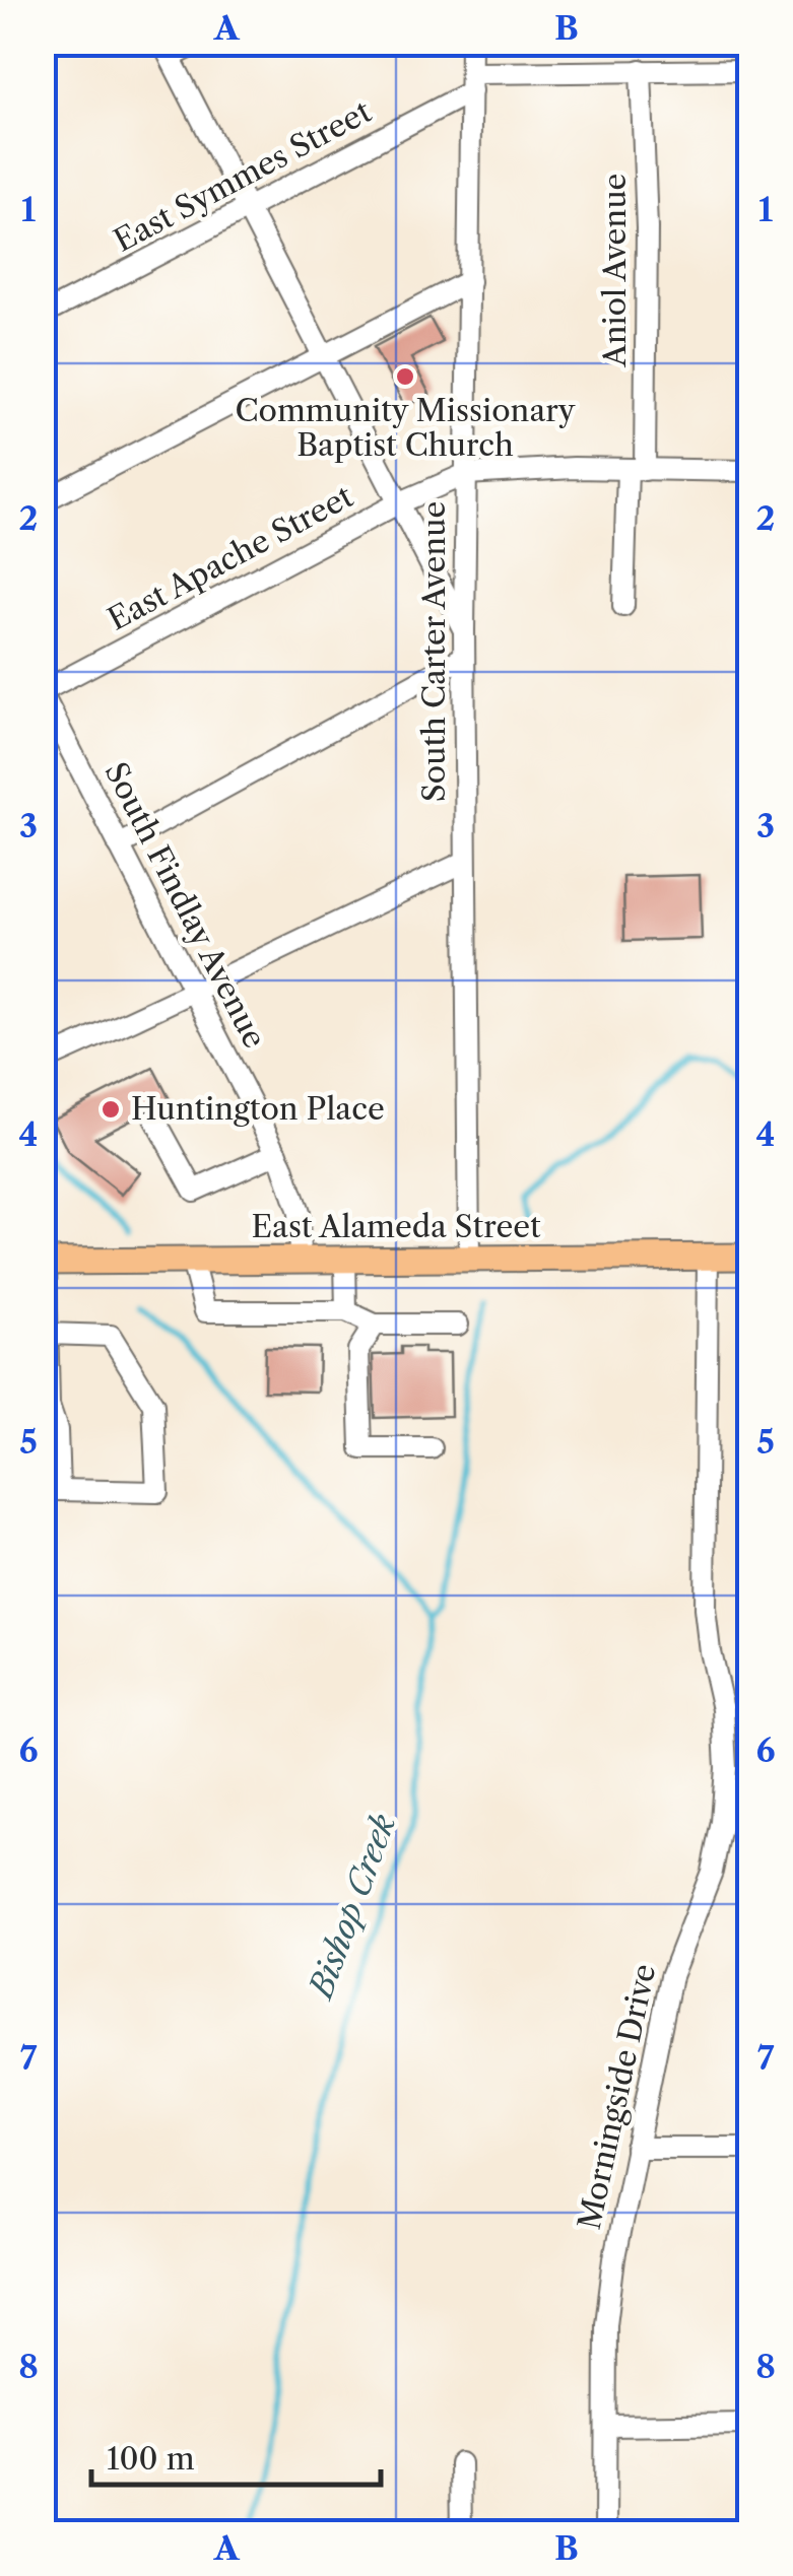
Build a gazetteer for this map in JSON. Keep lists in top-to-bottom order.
{
  "streets": {
    "main road": ["East Alameda Street"],
    "street": [
      "East Symmes Street",
      "Aniol Avenue",
      "East Apache Street",
      "South Carter Avenue",
      "South Findlay Avenue",
      "Morningside Drive"
    ]
  },
  "crossings": [
    ["East Symmes Street", "Aniol Avenue"],
    ["East Symmes Street", "South Carter Avenue"],
    ["Aniol Avenue", "East Apache Street"],
    ["East Apache Street", "South Carter Avenue"],
    ["East Apache Street", "South Findlay Avenue"],
    ["South Carter Avenue", "East Alameda Street"],
    ["South Findlay Avenue", "East Alameda Street"],
    ["East Alameda Street", "Morningside Drive"]
  ],
  "water": ["Bishop Creek"],
  "places": ["Community Missionary Baptist Church", "Huntington Place"],
  "scale_bar": "100 m",
  "grid": {
    "columns": ["A", "B"],
    "rows": [
      "1",
      "2",
      "3",
      "4",
      "5",
      "6",
      "7",
      "8"
    ]
  }
}
